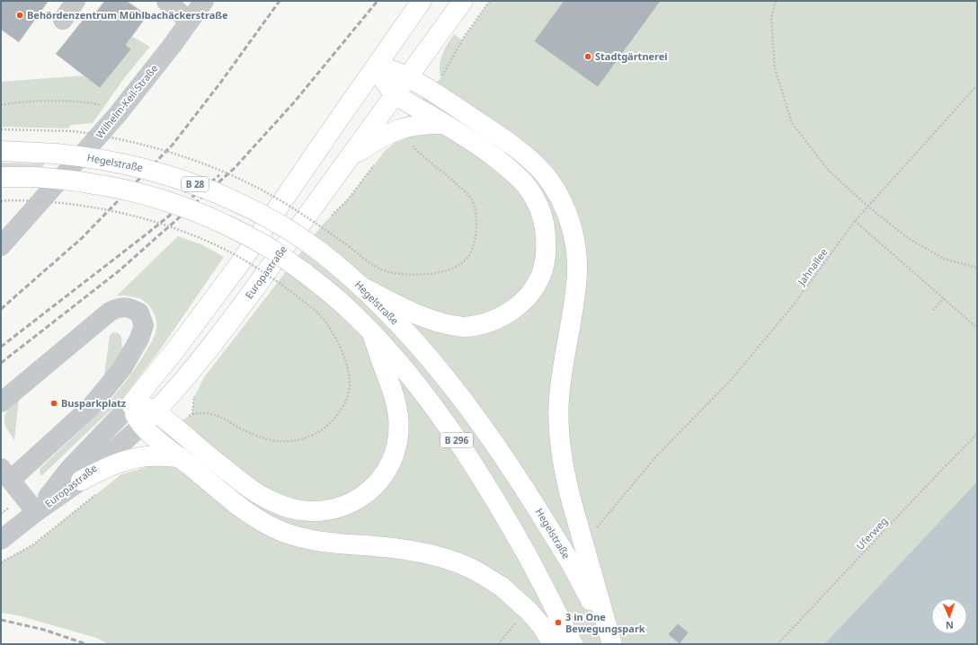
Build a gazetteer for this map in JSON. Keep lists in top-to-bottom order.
{
  "streets": {
    "main road": [
      "Hegelstraße",
      "B 28",
      "Europastraße",
      "B 296"
    ],
    "street": ["Wilhelm-Keil-Straße"],
    "path": ["Jahnallee", "Uferweg"]
  },
  "crossings": [
    ["B 28", "B 296"]
  ],
  "places": [
    "Behördenzentrum Mühlbachäckerstraße",
    "Stadtgärtnerei",
    "Busparkplatz",
    "3 in One Bewegungspark"
  ],
  "north": "bottom"
}
